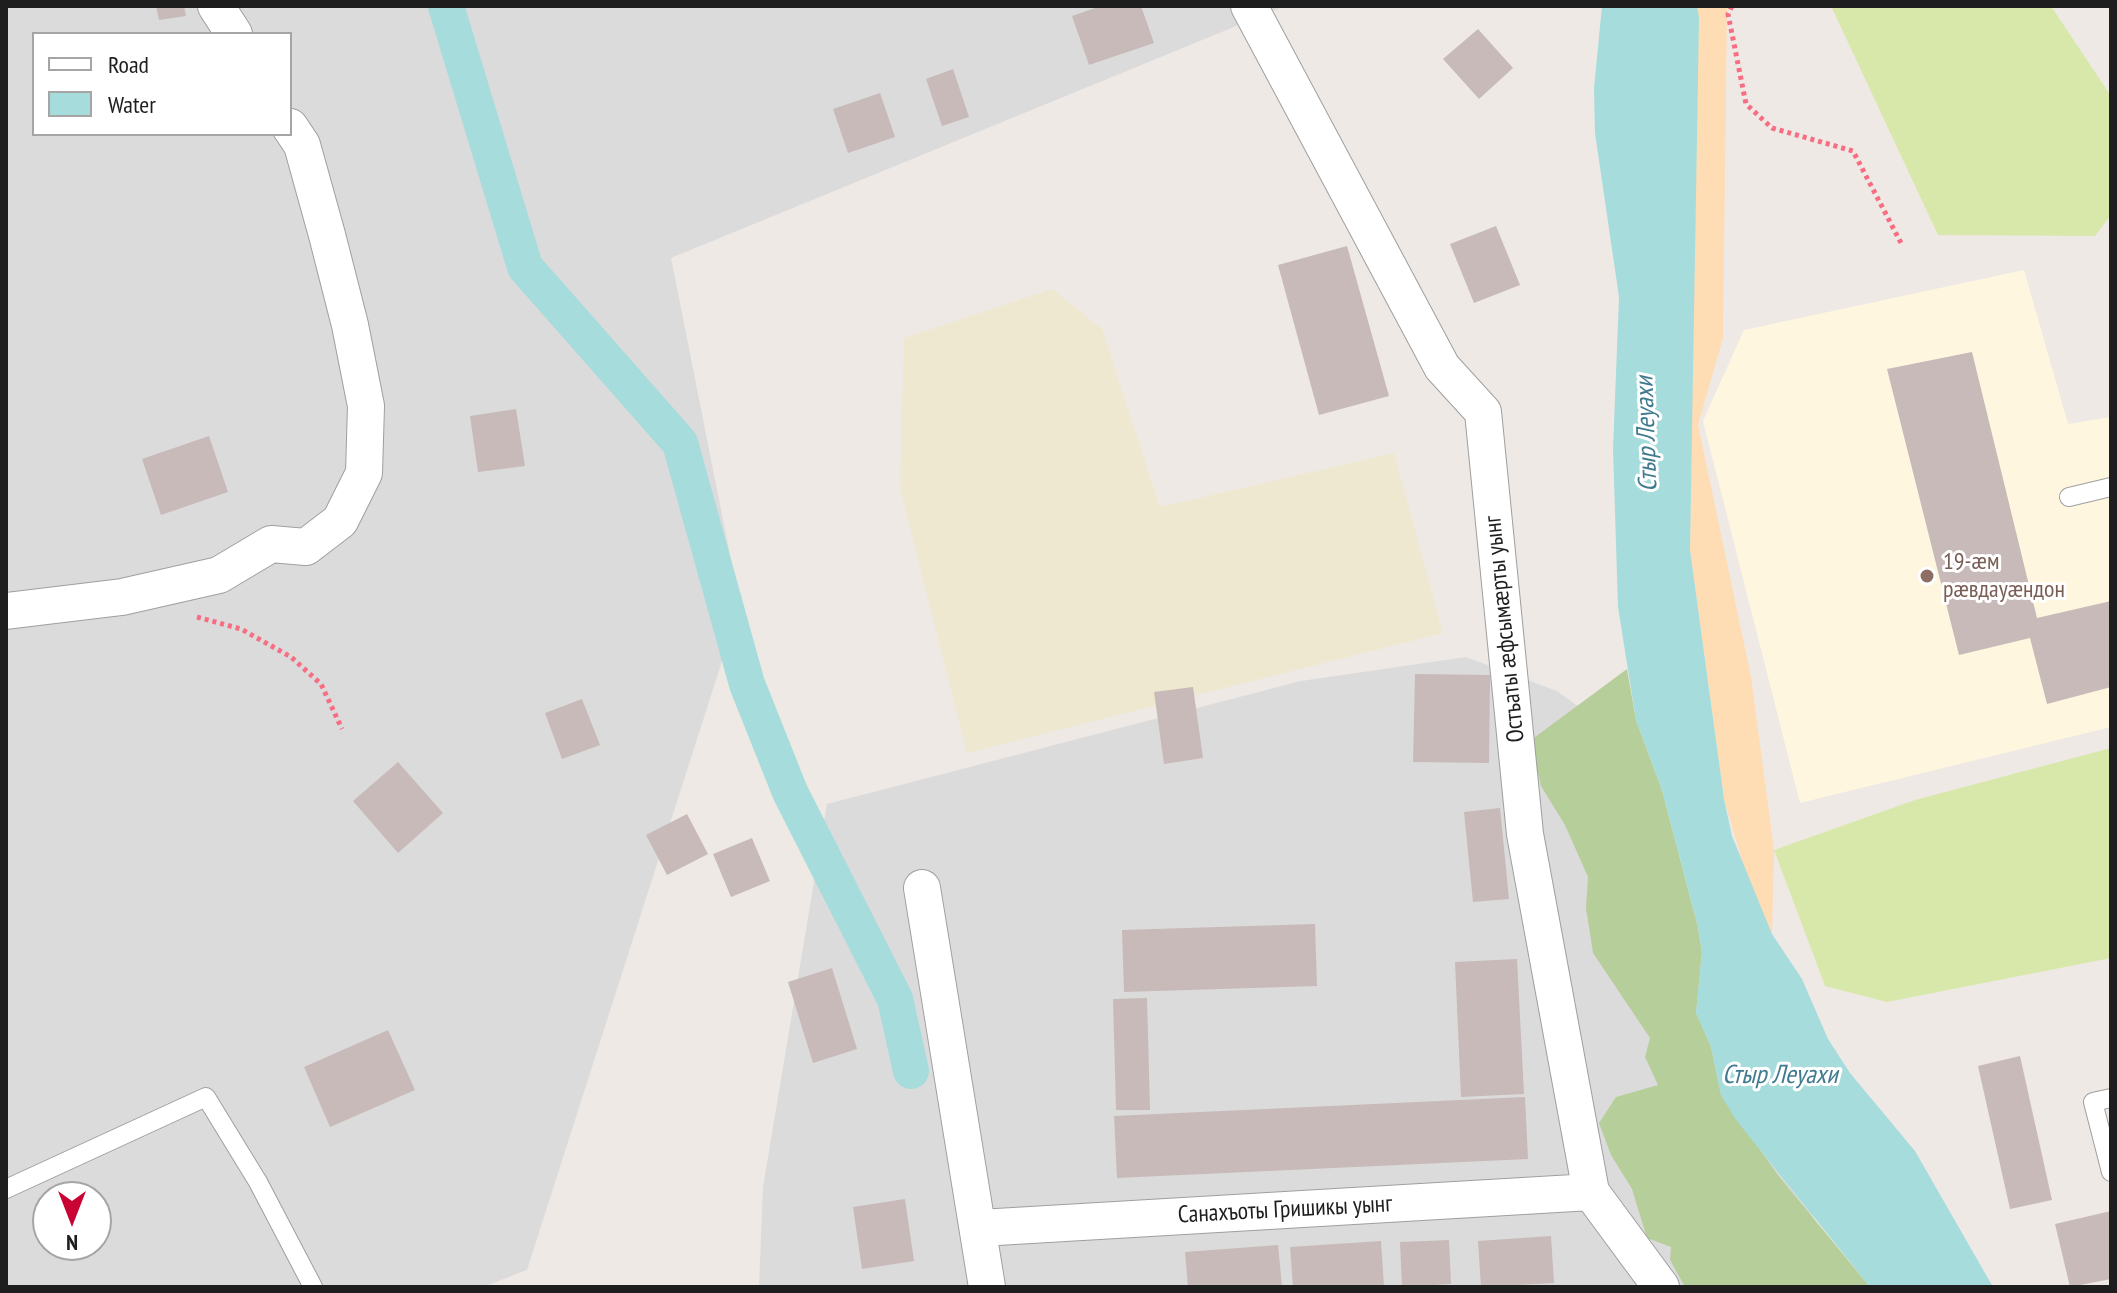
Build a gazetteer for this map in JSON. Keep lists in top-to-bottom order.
{
  "streets": {
    "street": ["Остъаты æфсымæрты уынг", "Санахъоты Гришикы уынг"]
  },
  "crossings": [
    ["Остъаты æфсымæрты уынг", "Санахъоты Гришикы уынг"]
  ],
  "water": ["Стыр Леуахи"],
  "places": ["19-æм рӕвдауӕндон"],
  "legend": ["Road", "Water"],
  "north": "bottom"
}
